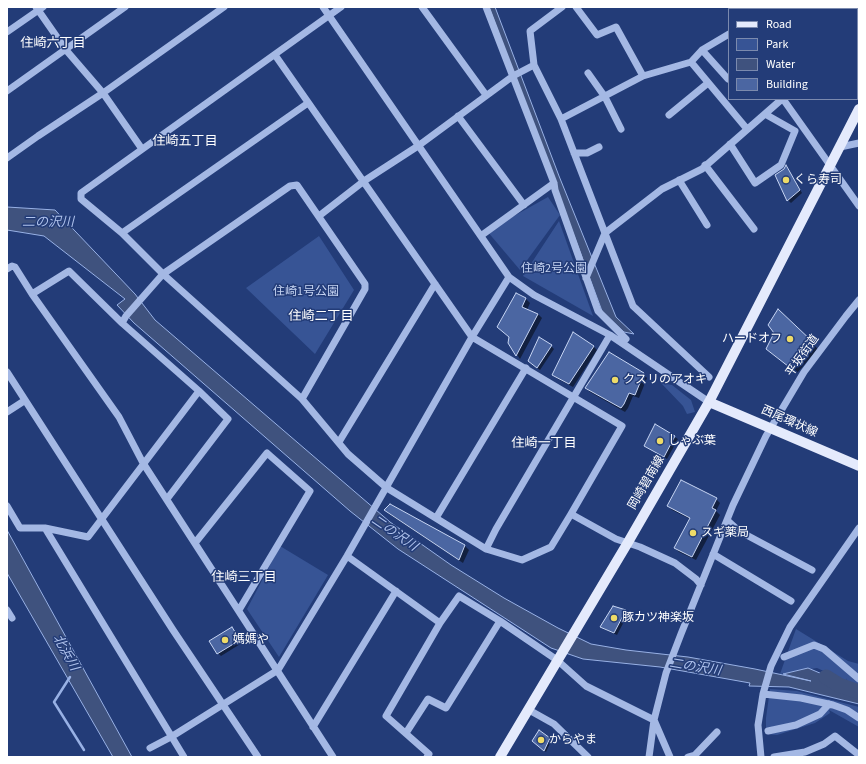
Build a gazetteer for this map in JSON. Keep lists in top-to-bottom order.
{
  "streets": {
    "main road": ["西尾環状線", "岡崎碧南線"],
    "street": ["平坂街道"]
  },
  "crossings": [
    ["平坂街道", "西尾環状線"],
    ["西尾環状線", "岡崎碧南線"]
  ],
  "districts": [
    "住崎六丁目",
    "住崎五丁目",
    "住崎二丁目",
    "住崎一丁目",
    "住崎三丁目"
  ],
  "water": ["二の沢川", "北浜川"],
  "parks": ["住崎2号公園", "住崎1号公園"],
  "places": [
    "くら寿司",
    "ハードオフ",
    "クスリのアオキ",
    "しゃぶ葉",
    "スギ薬局",
    "豚カツ神楽坂",
    "媽媽や",
    "からやま"
  ],
  "legend": [
    "Road",
    "Park",
    "Water",
    "Building"
  ]
}
